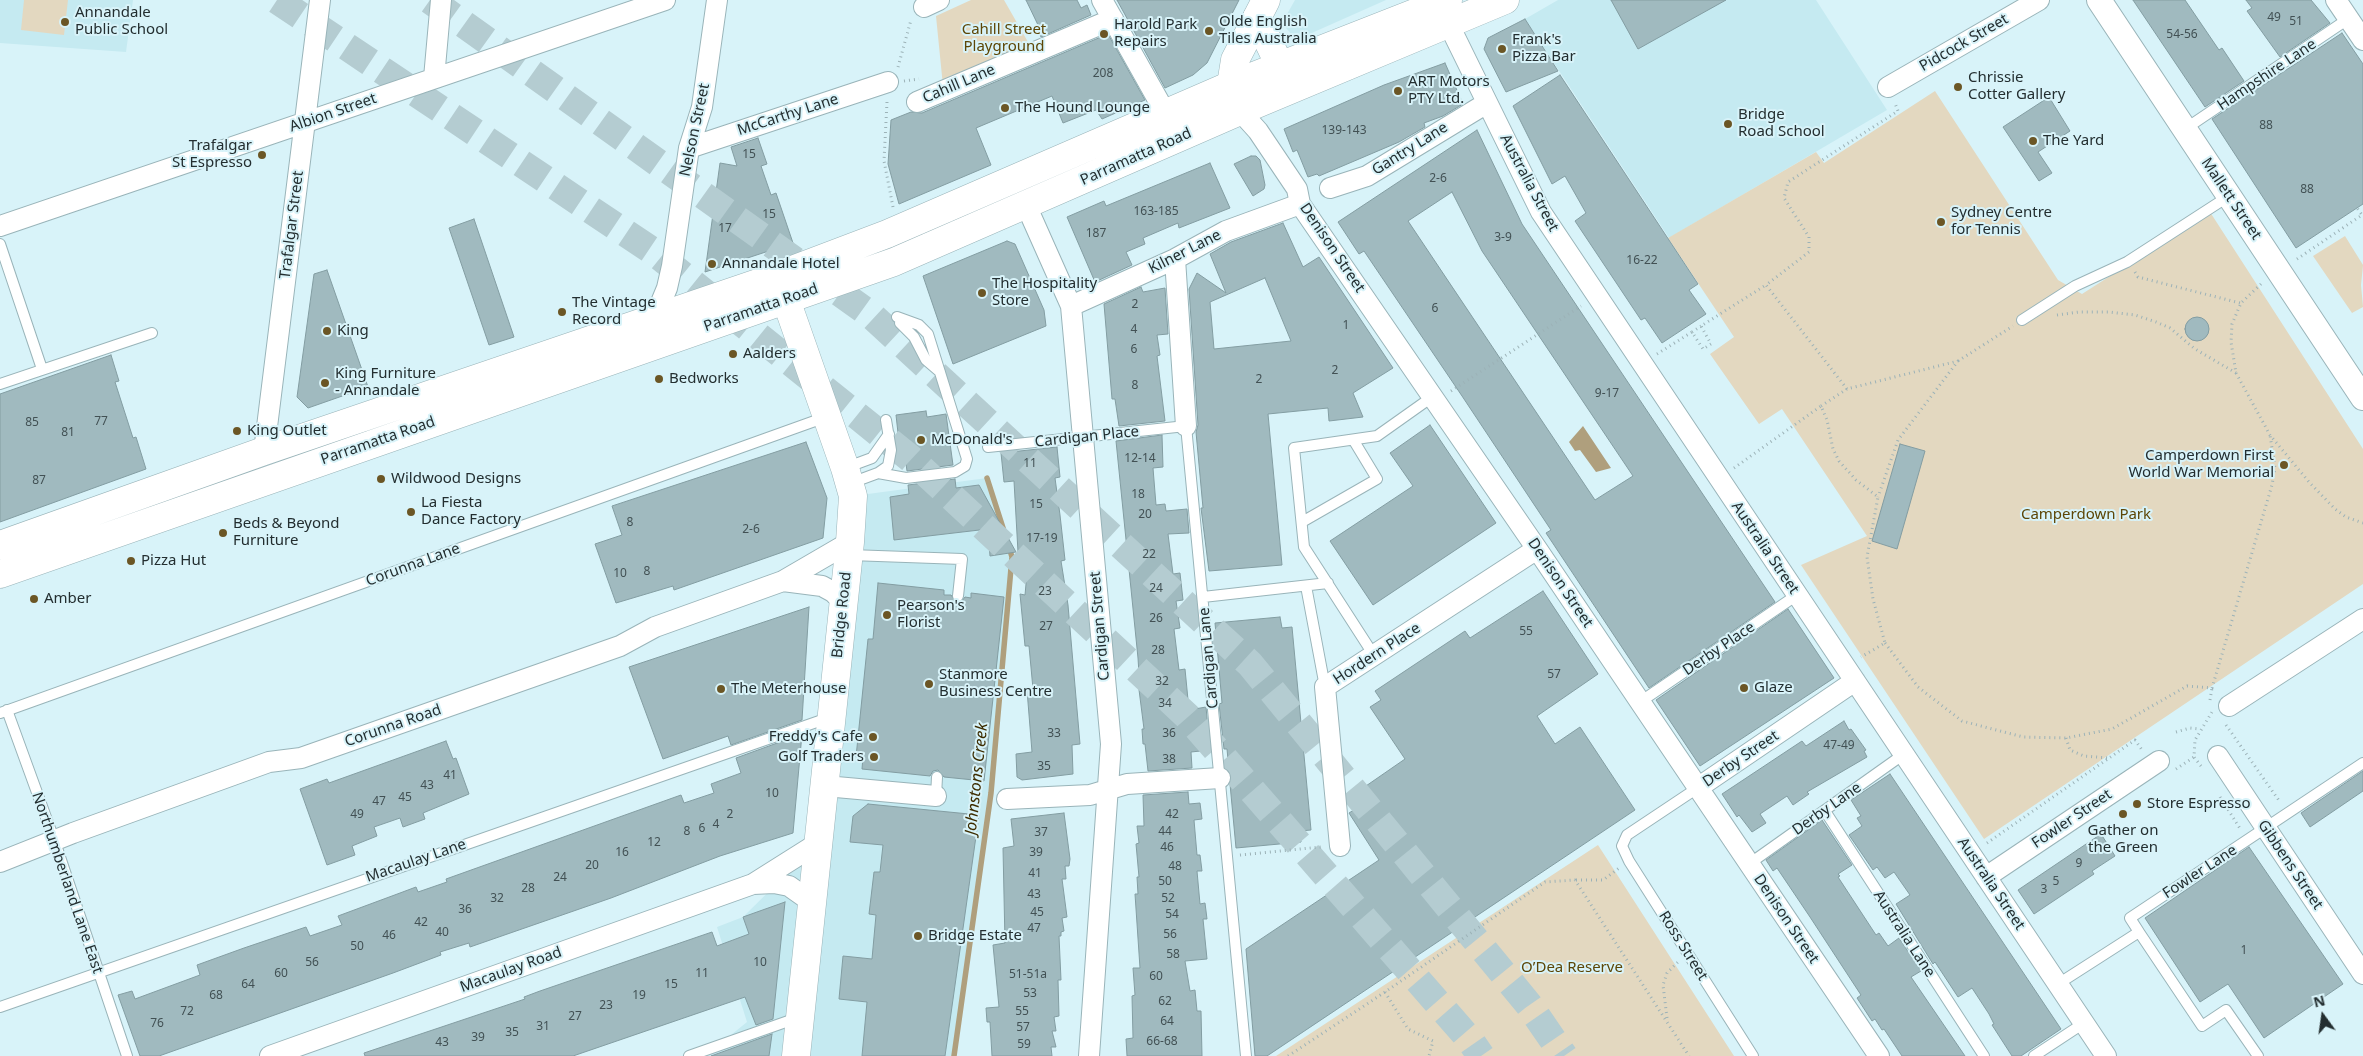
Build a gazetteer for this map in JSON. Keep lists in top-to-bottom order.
{
  "streets": {
    "main road": ["Parramatta Road", "Bridge Road"],
    "street": [
      "Pidcock Street",
      "Cahill Lane",
      "Albion Street",
      "McCarthy Lane",
      "Nelson Street",
      "Gantry Lane",
      "Australia Street",
      "Mallett Street",
      "Trafalgar Street",
      "Denison Street",
      "Kilner Lane",
      "Cardigan Street",
      "Hordern Place",
      "Cardigan Lane",
      "Corunna Road",
      "Derby Street",
      "Fowler Street",
      "Gibbens Street",
      "Macaulay Road"
    ],
    "lane": [
      "Hampshire Lane",
      "Cardigan Place",
      "Corunna Lane",
      "Derby Place",
      "Derby Lane",
      "Macaulay Lane",
      "Fowler Lane",
      "Northumberland Lane East",
      "Australia Lane",
      "Ross Street"
    ]
  },
  "crossings": [
    ["Hampshire Lane", "Mallett Street"],
    ["Albion Street", "Trafalgar Street"],
    ["McCarthy Lane", "Nelson Street"],
    ["Nelson Street", "Parramatta Road"],
    ["Gantry Lane", "Australia Street"],
    ["Parramatta Road", "Australia Street"],
    ["Parramatta Road", "Trafalgar Street"],
    ["Parramatta Road", "Denison Street"],
    ["Parramatta Road", "Bridge Road"],
    ["Parramatta Road", "Cardigan Street"],
    ["Australia Street", "Derby Place"],
    ["Australia Street", "Derby Street"],
    ["Australia Street", "Derby Lane"],
    ["Australia Street", "Fowler Street"],
    ["Denison Street", "Kilner Lane"],
    ["Denison Street", "Derby Place"],
    ["Denison Street", "Hordern Place"],
    ["Denison Street", "Derby Street"],
    ["Denison Street", "Derby Lane"],
    ["Kilner Lane", "Cardigan Street"],
    ["Kilner Lane", "Cardigan Lane"],
    ["Cardigan Place", "Cardigan Street"],
    ["Cardigan Place", "Cardigan Lane"],
    ["Corunna Lane", "Bridge Road"],
    ["Corunna Lane", "Northumberland Lane East"],
    ["Bridge Road", "Corunna Road"],
    ["Bridge Road", "Macaulay Lane"],
    ["Bridge Road", "Macaulay Road"],
    ["Corunna Road", "Northumberland Lane East"],
    ["Derby Street", "Ross Street"],
    ["Derby Lane", "Australia Lane"],
    ["Macaulay Lane", "Northumberland Lane East"],
    ["Gibbens Street", "Fowler Lane"]
  ],
  "water": ["Johnstons Creek"],
  "parks": ["Cahill Street Playground", "Camperdown Park", "O’Dea Reserve"],
  "places": [
    "Annandale Public School",
    "Olde English Tiles Australia",
    "Harold Park Repairs",
    "Frank's Pizza Bar",
    "Chrissie Cotter Gallery",
    "ART Motors PTY Ltd.",
    "The Hound Lounge",
    "Bridge Road School",
    "The Yard",
    "Trafalgar St Espresso",
    "Sydney Centre for Tennis",
    "Annandale Hotel",
    "The Hospitality Store",
    "The Vintage Record",
    "King",
    "Aalders",
    "Bedworks",
    "King Furniture - Annandale",
    "King Outlet",
    "McDonald's",
    "Camperdown First World War Memorial",
    "Wildwood Designs",
    "La Fiesta Dance Factory",
    "Beds & Beyond Furniture",
    "Pizza Hut",
    "Amber",
    "Pearson's Florist",
    "Stanmore Business Centre",
    "Glaze",
    "The Meterhouse",
    "Freddy's Cafe",
    "Golf Traders",
    "Store Espresso",
    "Gather on the Green",
    "Bridge Estate"
  ],
  "house_numbers": [
    "49",
    "51",
    "54-56",
    "208",
    "88",
    "139-143",
    "15",
    "2-6",
    "88",
    "163-185",
    "15",
    "17",
    "187",
    "3-9",
    "16-22",
    "2",
    "6",
    "1",
    "4",
    "6",
    "2",
    "2",
    "8",
    "9-17",
    "77",
    "85",
    "81",
    "12-14",
    "11",
    "87",
    "18",
    "15",
    "20",
    "8",
    "2-6",
    "17-19",
    "22",
    "8",
    "10",
    "24",
    "23",
    "26",
    "27",
    "55",
    "28",
    "57",
    "32",
    "34",
    "33",
    "36",
    "47-49",
    "38",
    "35",
    "41",
    "43",
    "10",
    "45",
    "47",
    "49",
    "2",
    "42",
    "4",
    "6",
    "8",
    "44",
    "37",
    "12",
    "46",
    "16",
    "39",
    "9",
    "20",
    "48",
    "41",
    "24",
    "50",
    "5",
    "28",
    "3",
    "43",
    "32",
    "52",
    "36",
    "45",
    "54",
    "42",
    "47",
    "40",
    "56",
    "46",
    "50",
    "1",
    "58",
    "56",
    "10",
    "60",
    "11",
    "51-51a",
    "60",
    "64",
    "15",
    "53",
    "68",
    "19",
    "62",
    "23",
    "72",
    "55",
    "27",
    "64",
    "76",
    "31",
    "57",
    "35",
    "39",
    "66-68",
    "43",
    "59"
  ],
  "north": "top"
}
